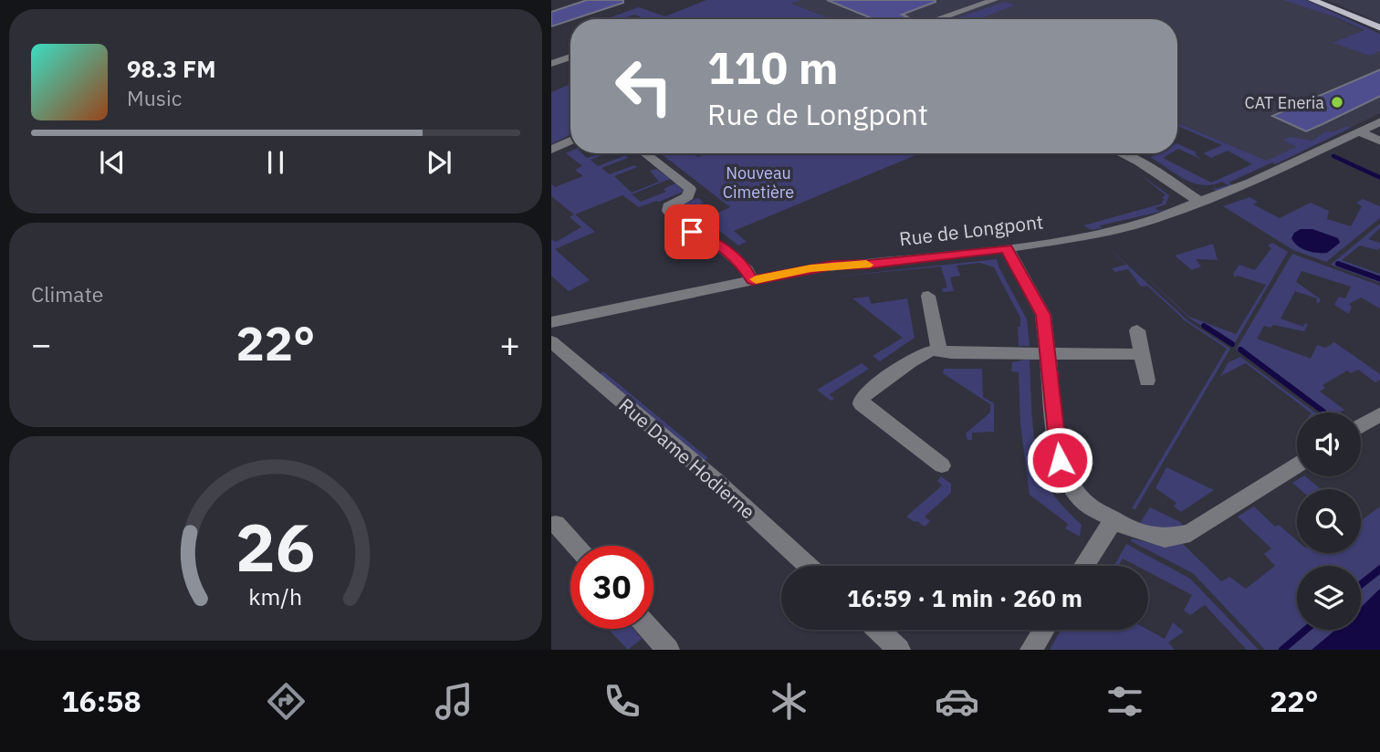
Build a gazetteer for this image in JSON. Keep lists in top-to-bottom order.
{
  "streets": {
    "street": ["Rue de Longpont", "Rue Dame Hodierne"]
  },
  "parks": ["Nouveau Cimetière"],
  "places": ["CAT Eneria"],
  "page": {
    "turn": ["110 m", "Rue de Longpont"],
    "song": ["98.3 FM", "Music"],
    "tile": "Climate",
    "heat": ["−", "22°", "+"],
    "limit": "30",
    "trip": "16:59 · 1 min · 260 m",
    "tabs": ["16:58", "22°"],
    "gauge": ["26", "km/h"]
  }
}
